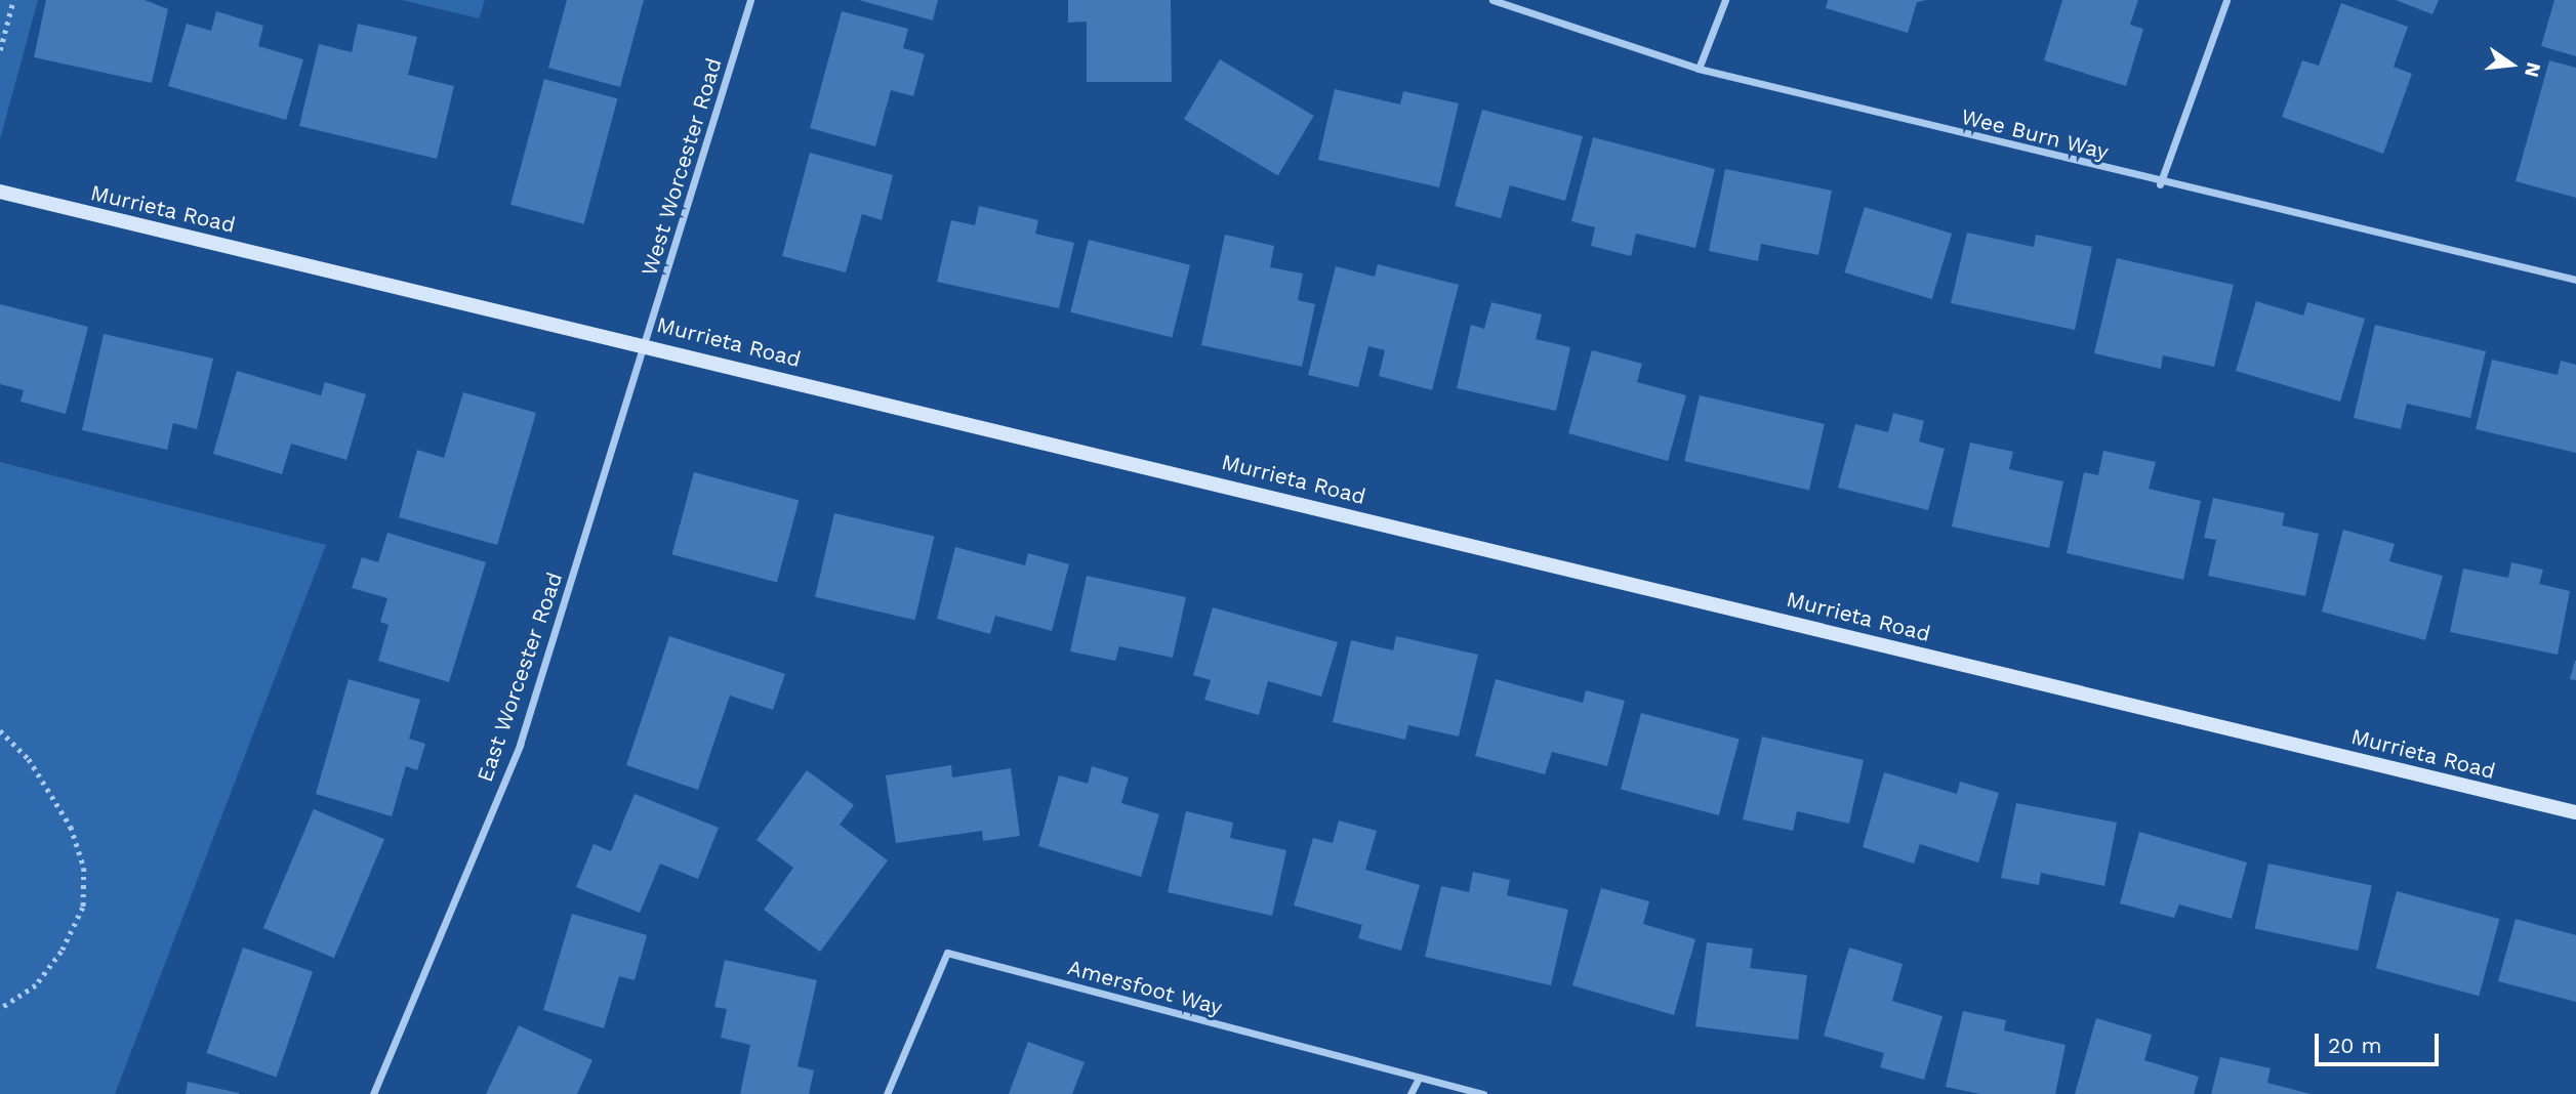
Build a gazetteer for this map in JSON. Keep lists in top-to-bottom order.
{
  "streets": {
    "main road": ["Murrieta Road"],
    "street": [
      "Wee Burn Way",
      "West Worcester Road",
      "East Worcester Road",
      "Amersfoot Way"
    ]
  },
  "crossings": [
    ["West Worcester Road", "Murrieta Road"],
    ["West Worcester Road", "East Worcester Road"],
    ["Murrieta Road", "East Worcester Road"]
  ],
  "scale_bar": "20 m",
  "north": "right"
}
